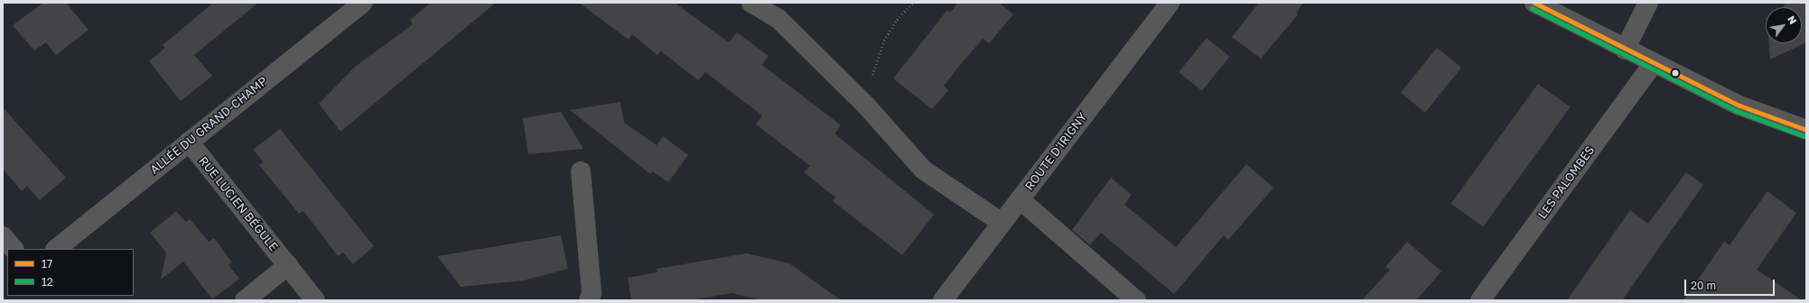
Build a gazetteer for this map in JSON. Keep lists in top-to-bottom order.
{
  "streets": {
    "street": [
      "ALLÉE DU GRAND-CHAMP",
      "ROUTE D'IRIGNY",
      "LES PALOMBES",
      "RUE LUCIEN BÉGULE"
    ]
  },
  "crossings": [
    ["ALLÉE DU GRAND-CHAMP", "RUE LUCIEN BÉGULE"]
  ],
  "lines": ["transit line 17", "transit line 12"],
  "legend": ["17", "12"],
  "scale_bar": "20 m",
  "north": "top right"
}
